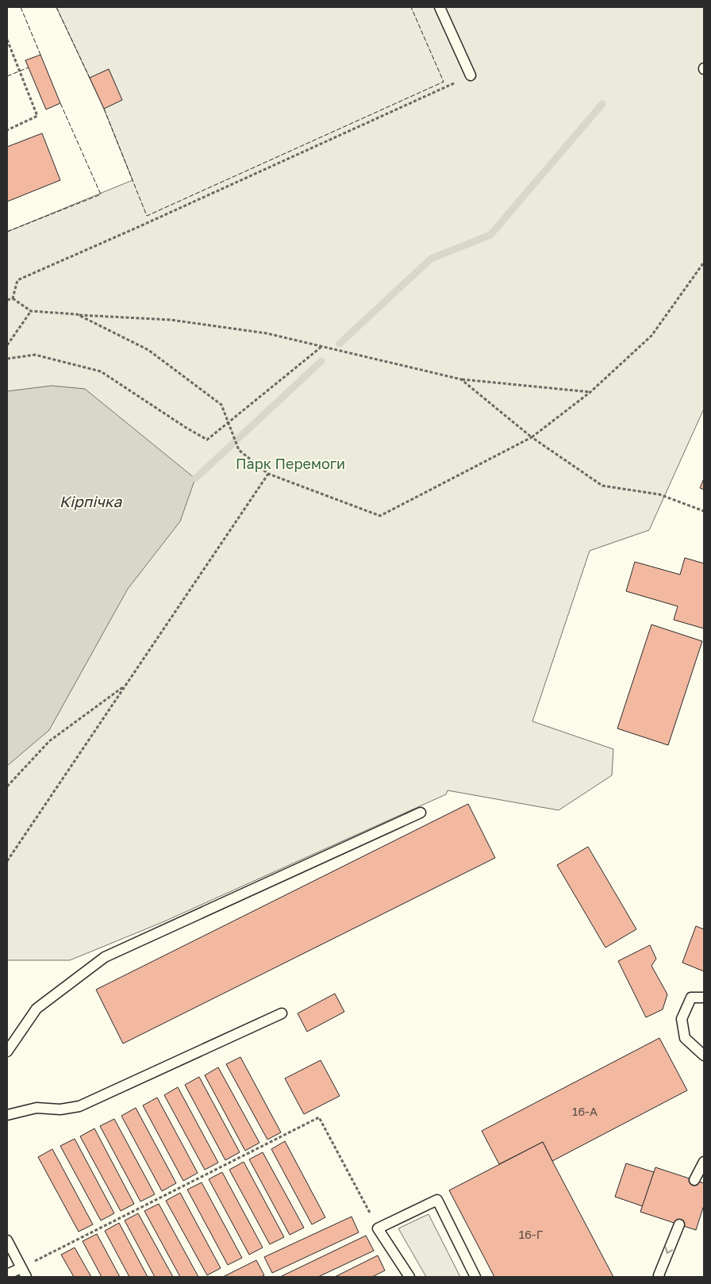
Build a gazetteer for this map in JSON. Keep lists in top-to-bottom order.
{
  "water": ["Кірпічка"],
  "parks": ["Парк Перемоги"],
  "house_numbers": ["16-А", "16-Г"]
}
